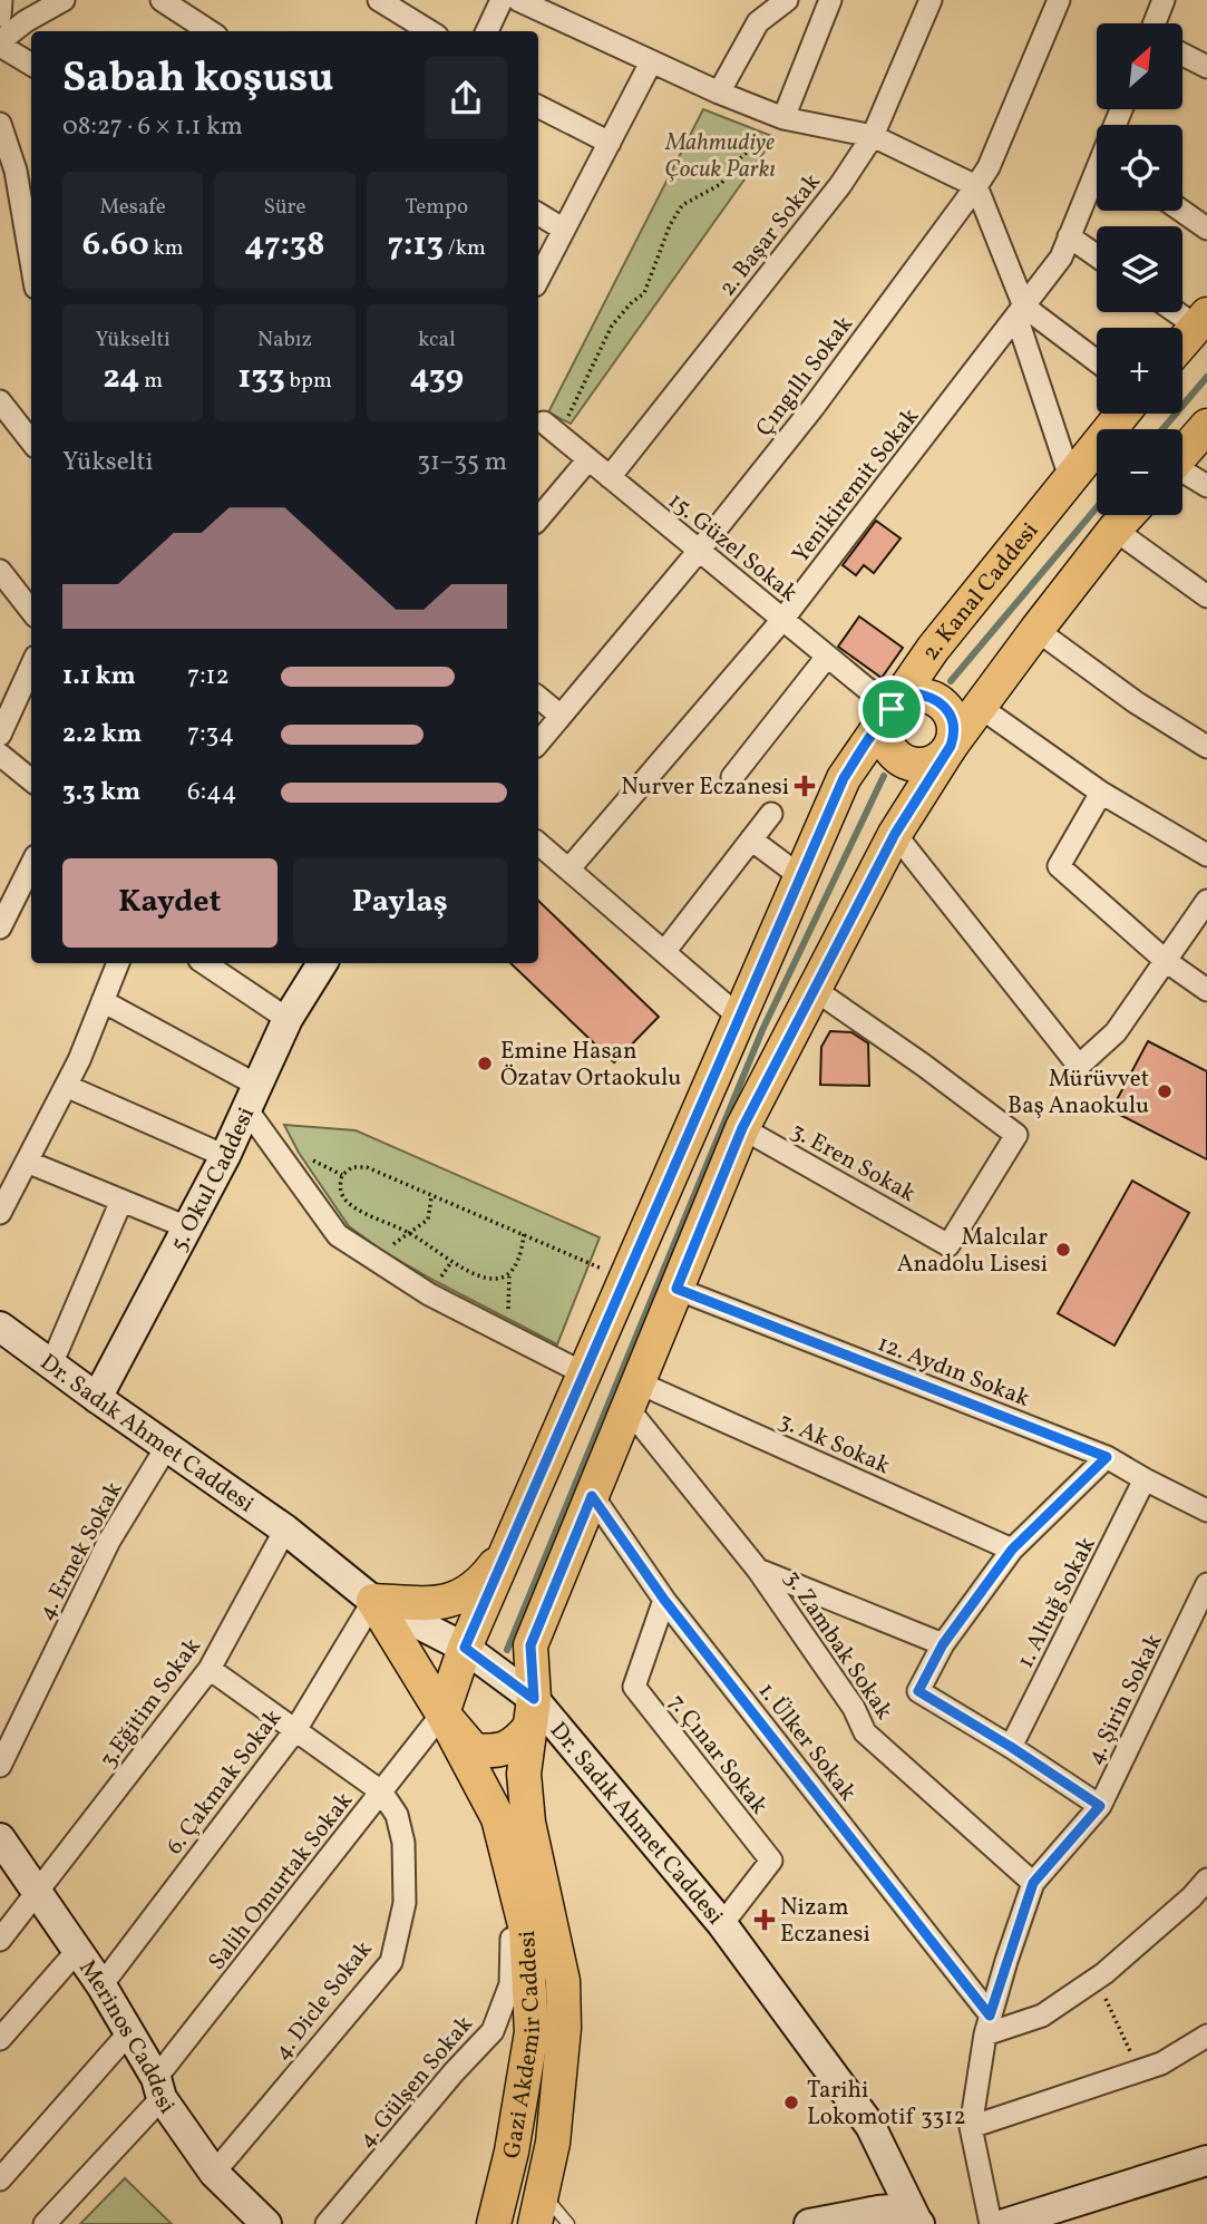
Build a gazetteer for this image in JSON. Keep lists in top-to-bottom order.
{
  "streets": {
    "main road": [
      "2. Kanal Caddesi",
      "5. Okul Caddesi",
      "Dr. Sadık Ahmet Caddesi",
      "Merinos Caddesi",
      "Gazi Akdemir Caddesi"
    ],
    "street": [
      "2. Başar Sokak",
      "Çıngıllı Sokak",
      "Yenikiremit Sokak",
      "15. Güzel Sokak",
      "3. Eren Sokak",
      "12. Aydın Sokak",
      "3. Ak Sokak",
      "4. Ernek Sokak",
      "1. Altuğ Sokak",
      "3. Zambak Sokak",
      "4. Şirin Sokak",
      "3.Eğitim Sokak",
      "1. Ülker Sokak",
      "7. Çınar Sokak",
      "6. Çakmak Sokak",
      "Salih Omurtak Sokak",
      "4. Dicle Sokak",
      "4. Gülşen Sokak"
    ]
  },
  "crossings": [
    ["2. Başar Sokak", "15. Güzel Sokak"],
    ["Çıngıllı Sokak", "15. Güzel Sokak"],
    ["Yenikiremit Sokak", "15. Güzel Sokak"],
    ["15. Güzel Sokak", "2. Kanal Caddesi"],
    ["2. Kanal Caddesi", "Dr. Sadık Ahmet Caddesi"],
    ["5. Okul Caddesi", "Dr. Sadık Ahmet Caddesi"],
    ["12. Aydın Sokak", "1. Altuğ Sokak"],
    ["Dr. Sadık Ahmet Caddesi", "4. Ernek Sokak"],
    ["Dr. Sadık Ahmet Caddesi", "3.Eğitim Sokak"],
    ["Dr. Sadık Ahmet Caddesi", "7. Çınar Sokak"],
    ["Dr. Sadık Ahmet Caddesi", "6. Çakmak Sokak"],
    ["Dr. Sadık Ahmet Caddesi", "Gazi Akdemir Caddesi"],
    ["3. Ak Sokak", "3. Zambak Sokak"],
    ["3. Zambak Sokak", "4. Şirin Sokak"],
    ["4. Şirin Sokak", "1. Ülker Sokak"],
    ["3.Eğitim Sokak", "Merinos Caddesi"],
    ["1. Ülker Sokak", "7. Çınar Sokak"],
    ["6. Çakmak Sokak", "Merinos Caddesi"],
    ["Salih Omurtak Sokak", "4. Dicle Sokak"],
    ["Salih Omurtak Sokak", "Merinos Caddesi"],
    ["Salih Omurtak Sokak", "Gazi Akdemir Caddesi"],
    ["4. Dicle Sokak", "Merinos Caddesi"],
    ["Gazi Akdemir Caddesi", "4. Gülşen Sokak"]
  ],
  "parks": ["Mahmudiye Çocuk Parkı"],
  "places": {
    "health": ["Nurver Eczanesi", "Nizam Eczanesi"],
    "other": [
      "Emine Hasan Özatav Ortaokulu",
      "Mürüvvet Baş Anaokulu",
      "Malcılar Anadolu Lisesi",
      "Tarihi Lokomotif 3312"
    ]
  },
  "north": "top right",
  "page": {
    "map_buttons": ["+", "−"],
    "heading": ["Sabah koşusu", "08:27 · 6 × 1.1 km"],
    "stats": [
      ["Mesafe", "6.60 km"],
      ["Süre", "47:38"],
      ["Tempo", "7:13 /km"],
      ["Yükselti", "24 m"],
      ["Nabız", "133 bpm"],
      ["kcal", "439"]
    ],
    "chart": ["Yükselti", "31–35 m"],
    "list": [
      {
        "name": "1.1 km",
        "note": "7:12"
      },
      {
        "name": "2.2 km",
        "note": "7:34"
      },
      {
        "name": "3.3 km",
        "note": "6:44"
      }
    ],
    "buttons": ["Kaydet", "Paylaş"]
  }
}
